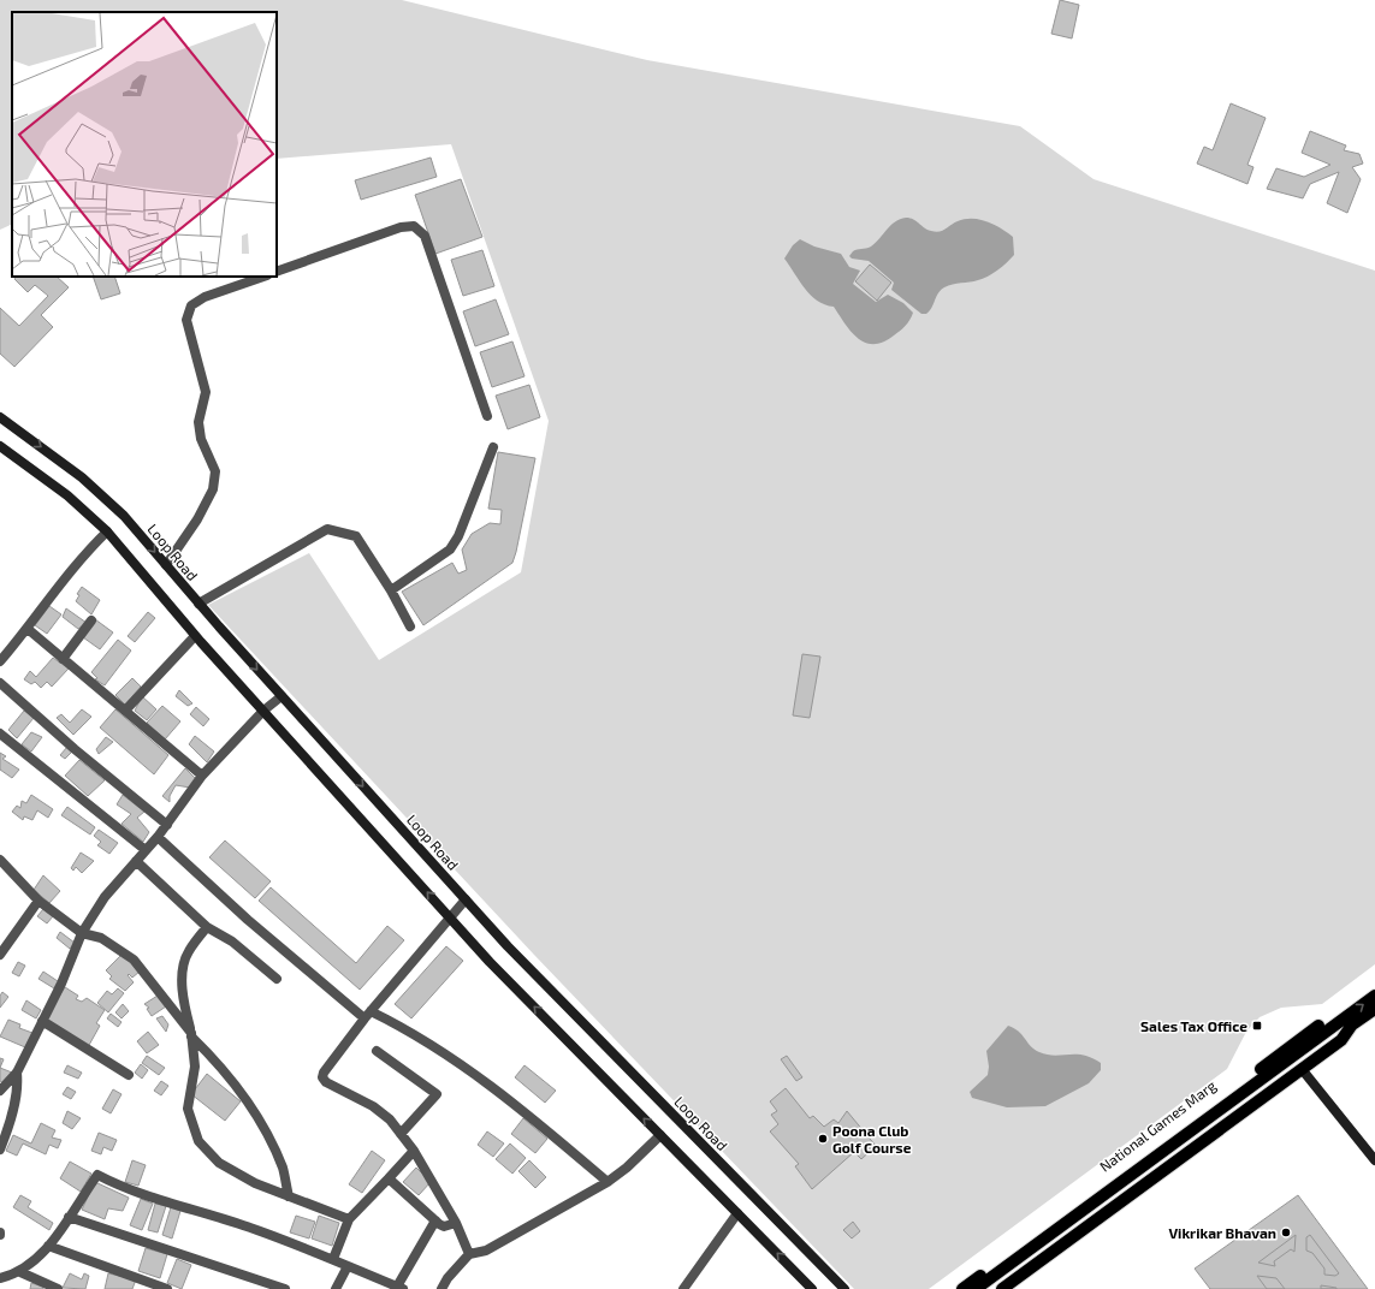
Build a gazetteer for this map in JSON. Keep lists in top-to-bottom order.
{
  "streets": {
    "main road": ["Loop Road", "National Games Marg"]
  },
  "places": {
    "transit": ["Sales Tax Office"],
    "other": ["Poona Club Golf Course", "Vikrikar Bhavan"]
  }
}
